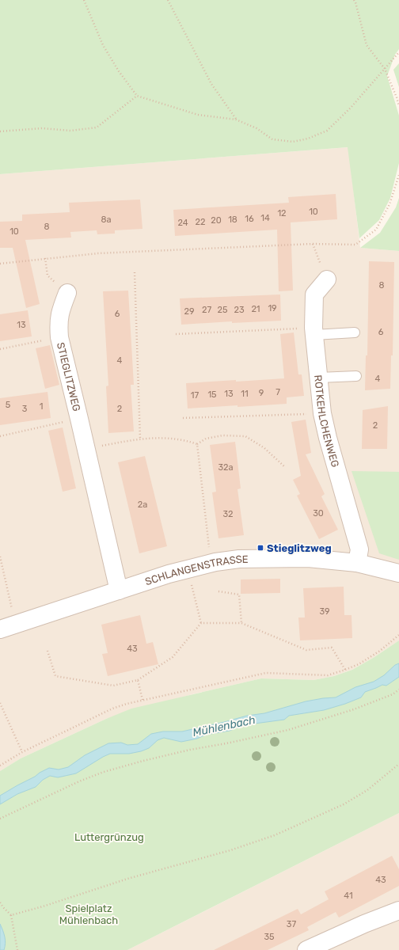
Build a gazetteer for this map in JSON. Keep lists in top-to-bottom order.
{
  "streets": {
    "street": ["STIEGLITZWEG", "ROTKEHLCHENWEG", "SCHLANGENSTRASSE"]
  },
  "crossings": [
    ["STIEGLITZWEG", "SCHLANGENSTRASSE"],
    ["ROTKEHLCHENWEG", "SCHLANGENSTRASSE"]
  ],
  "water": ["Mühlenbach"],
  "parks": ["Luttergrünzug", "Spielplatz Mühlenbach"],
  "places": {
    "transit": ["Stieglitzweg"]
  },
  "house_numbers": [
    "10",
    "12",
    "14",
    "16",
    "8a",
    "18",
    "20",
    "22",
    "24",
    "8",
    "10",
    "8",
    "19",
    "21",
    "27",
    "25",
    "23",
    "29",
    "6",
    "13",
    "6",
    "4",
    "4",
    "7",
    "9",
    "13",
    "11",
    "15",
    "17",
    "5",
    "1",
    "3",
    "2",
    "2",
    "32a",
    "2a",
    "30",
    "32",
    "39",
    "43",
    "43",
    "41",
    "37",
    "35"
  ]
}
